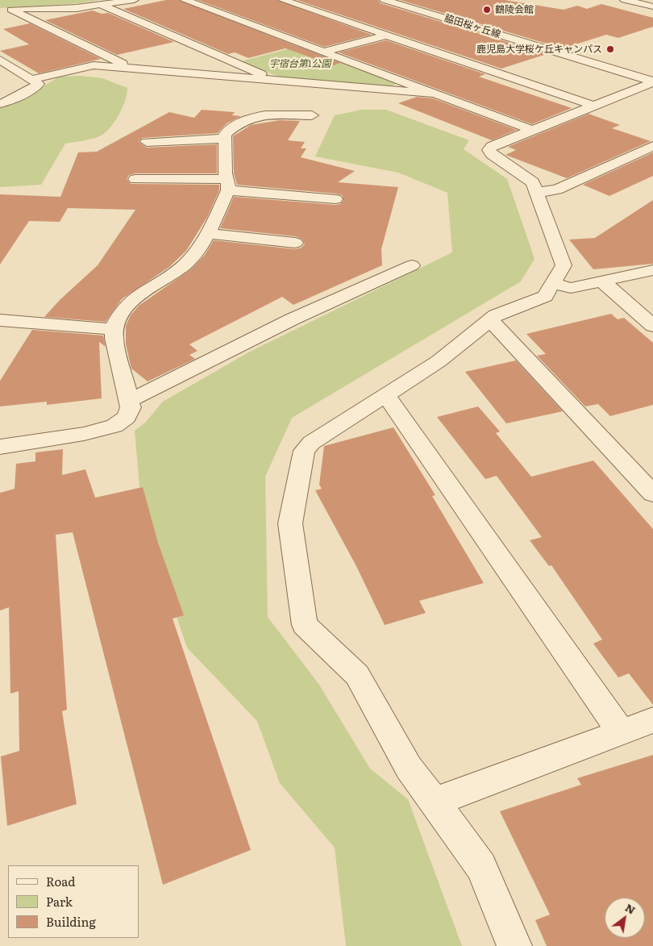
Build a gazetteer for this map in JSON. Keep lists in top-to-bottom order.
{
  "streets": {
    "street": ["脇田桜ヶ丘線"]
  },
  "parks": ["宇宿台第1公園"],
  "places": ["鶴陵会館", "鹿児島大学桜ケ丘キャンパス"],
  "legend": ["Road", "Park", "Building"],
  "north": "top right"
}
